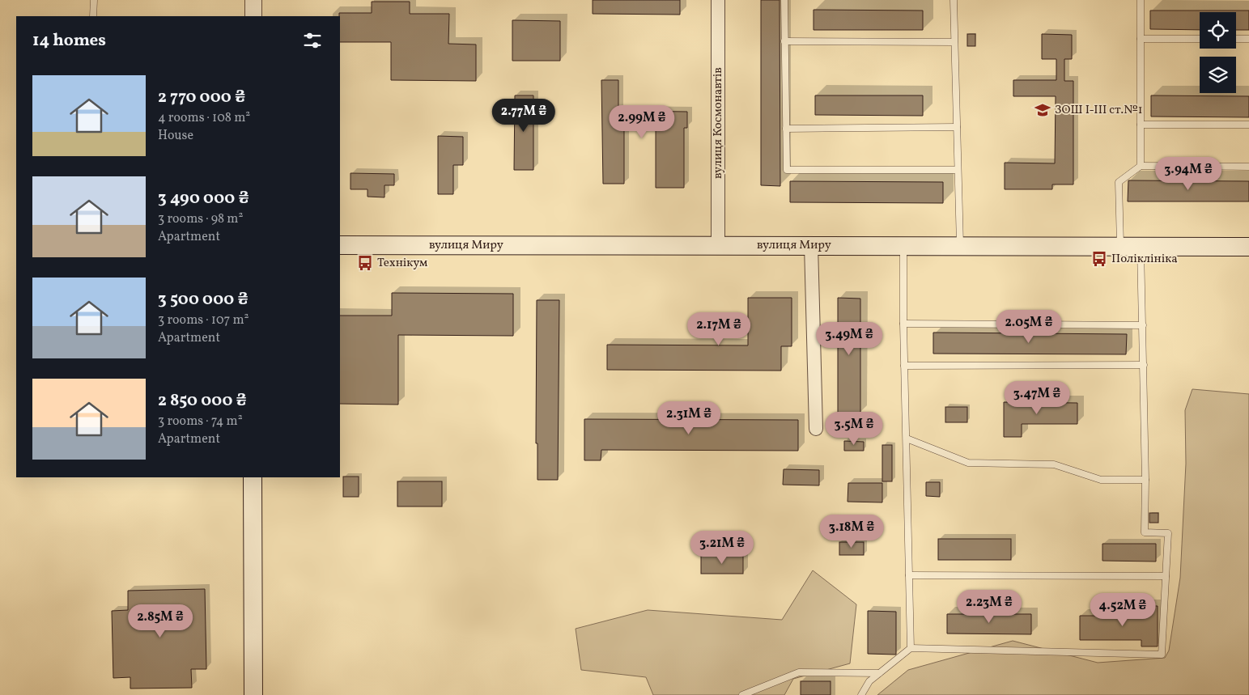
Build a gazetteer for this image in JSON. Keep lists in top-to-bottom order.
{
  "streets": {
    "main road": ["вулиця Миру"],
    "street": ["вулиця Космонавтів"]
  },
  "crossings": [
    ["вулиця Космонавтів", "вулиця Миру"]
  ],
  "places": {
    "school or university": ["ЗОШ I-III ст.№1"],
    "bus stop": ["Поліклініка", "Технікум"]
  },
  "page": {
    "heading": "14 homes",
    "list": [
      {
        "name": "2 770 000 ₴",
        "note": "4 rooms · 108 m² · House"
      },
      {
        "name": "3 490 000 ₴",
        "note": "3 rooms · 98 m² · Apartment"
      },
      {
        "name": "3 500 000 ₴",
        "note": "3 rooms · 107 m² · Apartment"
      },
      {
        "name": "2 850 000 ₴",
        "note": "3 rooms · 74 m² · Apartment"
      }
    ],
    "price": [
      "2.77M ₴",
      "2.99M ₴",
      "3.94M ₴",
      "2.05M ₴",
      "2.17M ₴",
      "3.49M ₴",
      "3.47M ₴",
      "2.31M ₴",
      "3.5M ₴",
      "3.18M ₴",
      "3.21M ₴",
      "2.23M ₴",
      "4.52M ₴",
      "2.85M ₴"
    ]
  }
}
